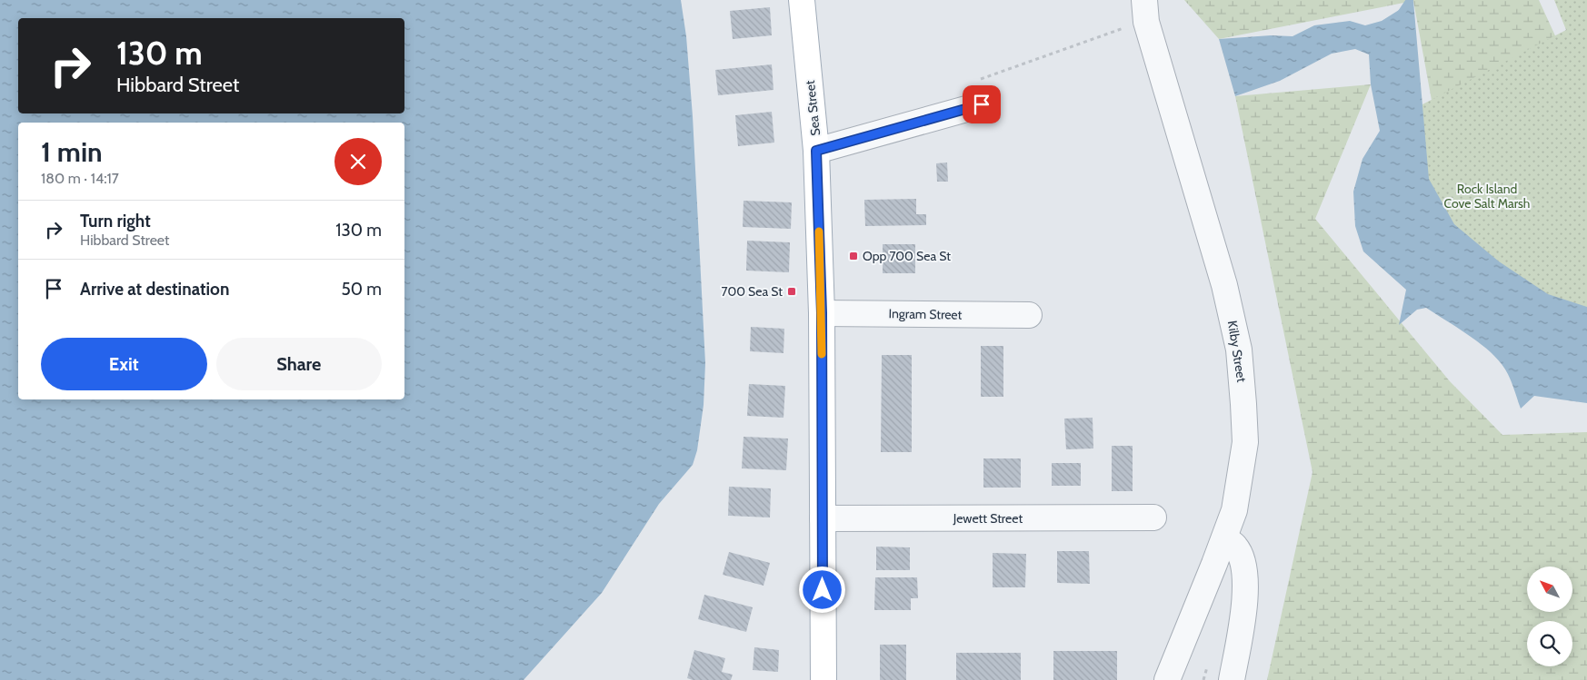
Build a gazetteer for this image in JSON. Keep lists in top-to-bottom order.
{
  "streets": {
    "main road": ["Sea Street"],
    "street": ["Ingram Street", "Kilby Street", "Jewett Street"]
  },
  "crossings": [
    ["Sea Street", "Ingram Street"],
    ["Sea Street", "Jewett Street"]
  ],
  "parks": ["Rock Island Cove Salt Marsh"],
  "places": {
    "transit": ["Opp 700 Sea St", "700 Sea St"]
  },
  "north": "top left",
  "page": {
    "turn": ["130 m", "Hibbard Street"],
    "heading": ["1 min", "180 m · 14:17"],
    "list": [
      {
        "name": "Turn right",
        "note": "Hibbard Street",
        "value": "130 m"
      },
      {
        "name": "Arrive at destination",
        "value": "50 m"
      }
    ],
    "buttons": ["Exit", "Share"]
  }
}
